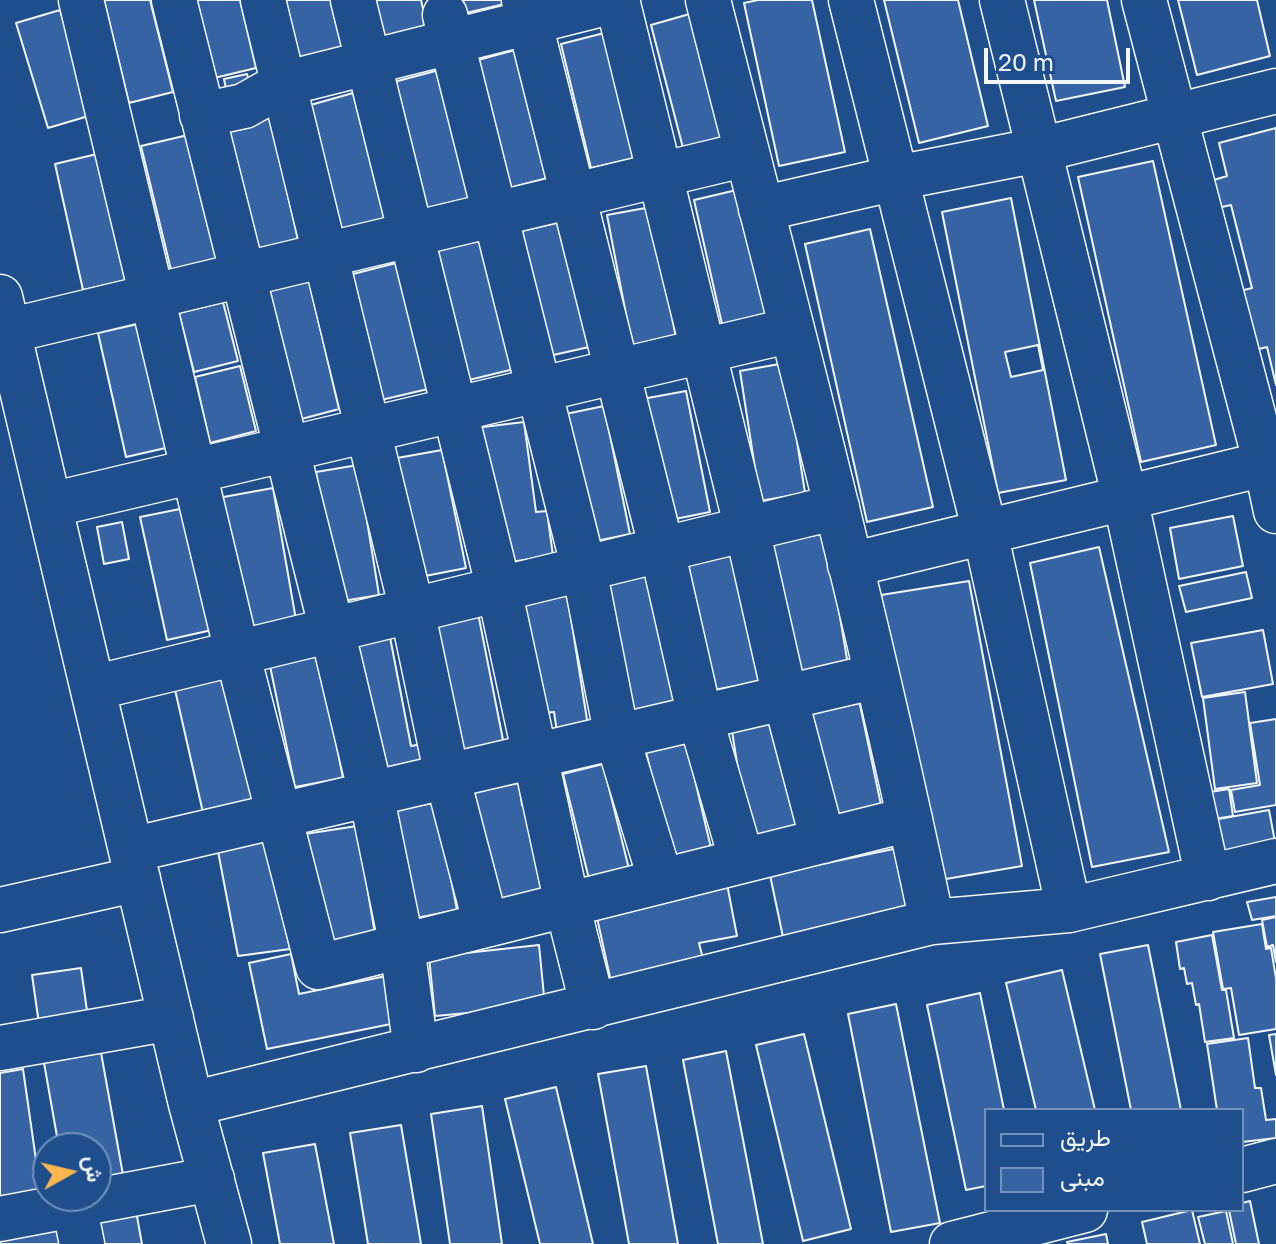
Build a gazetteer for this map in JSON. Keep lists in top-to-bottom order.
{
  "legend": ["طريق", "مبنى"],
  "scale_bar": "20 m",
  "north": "right"
}
